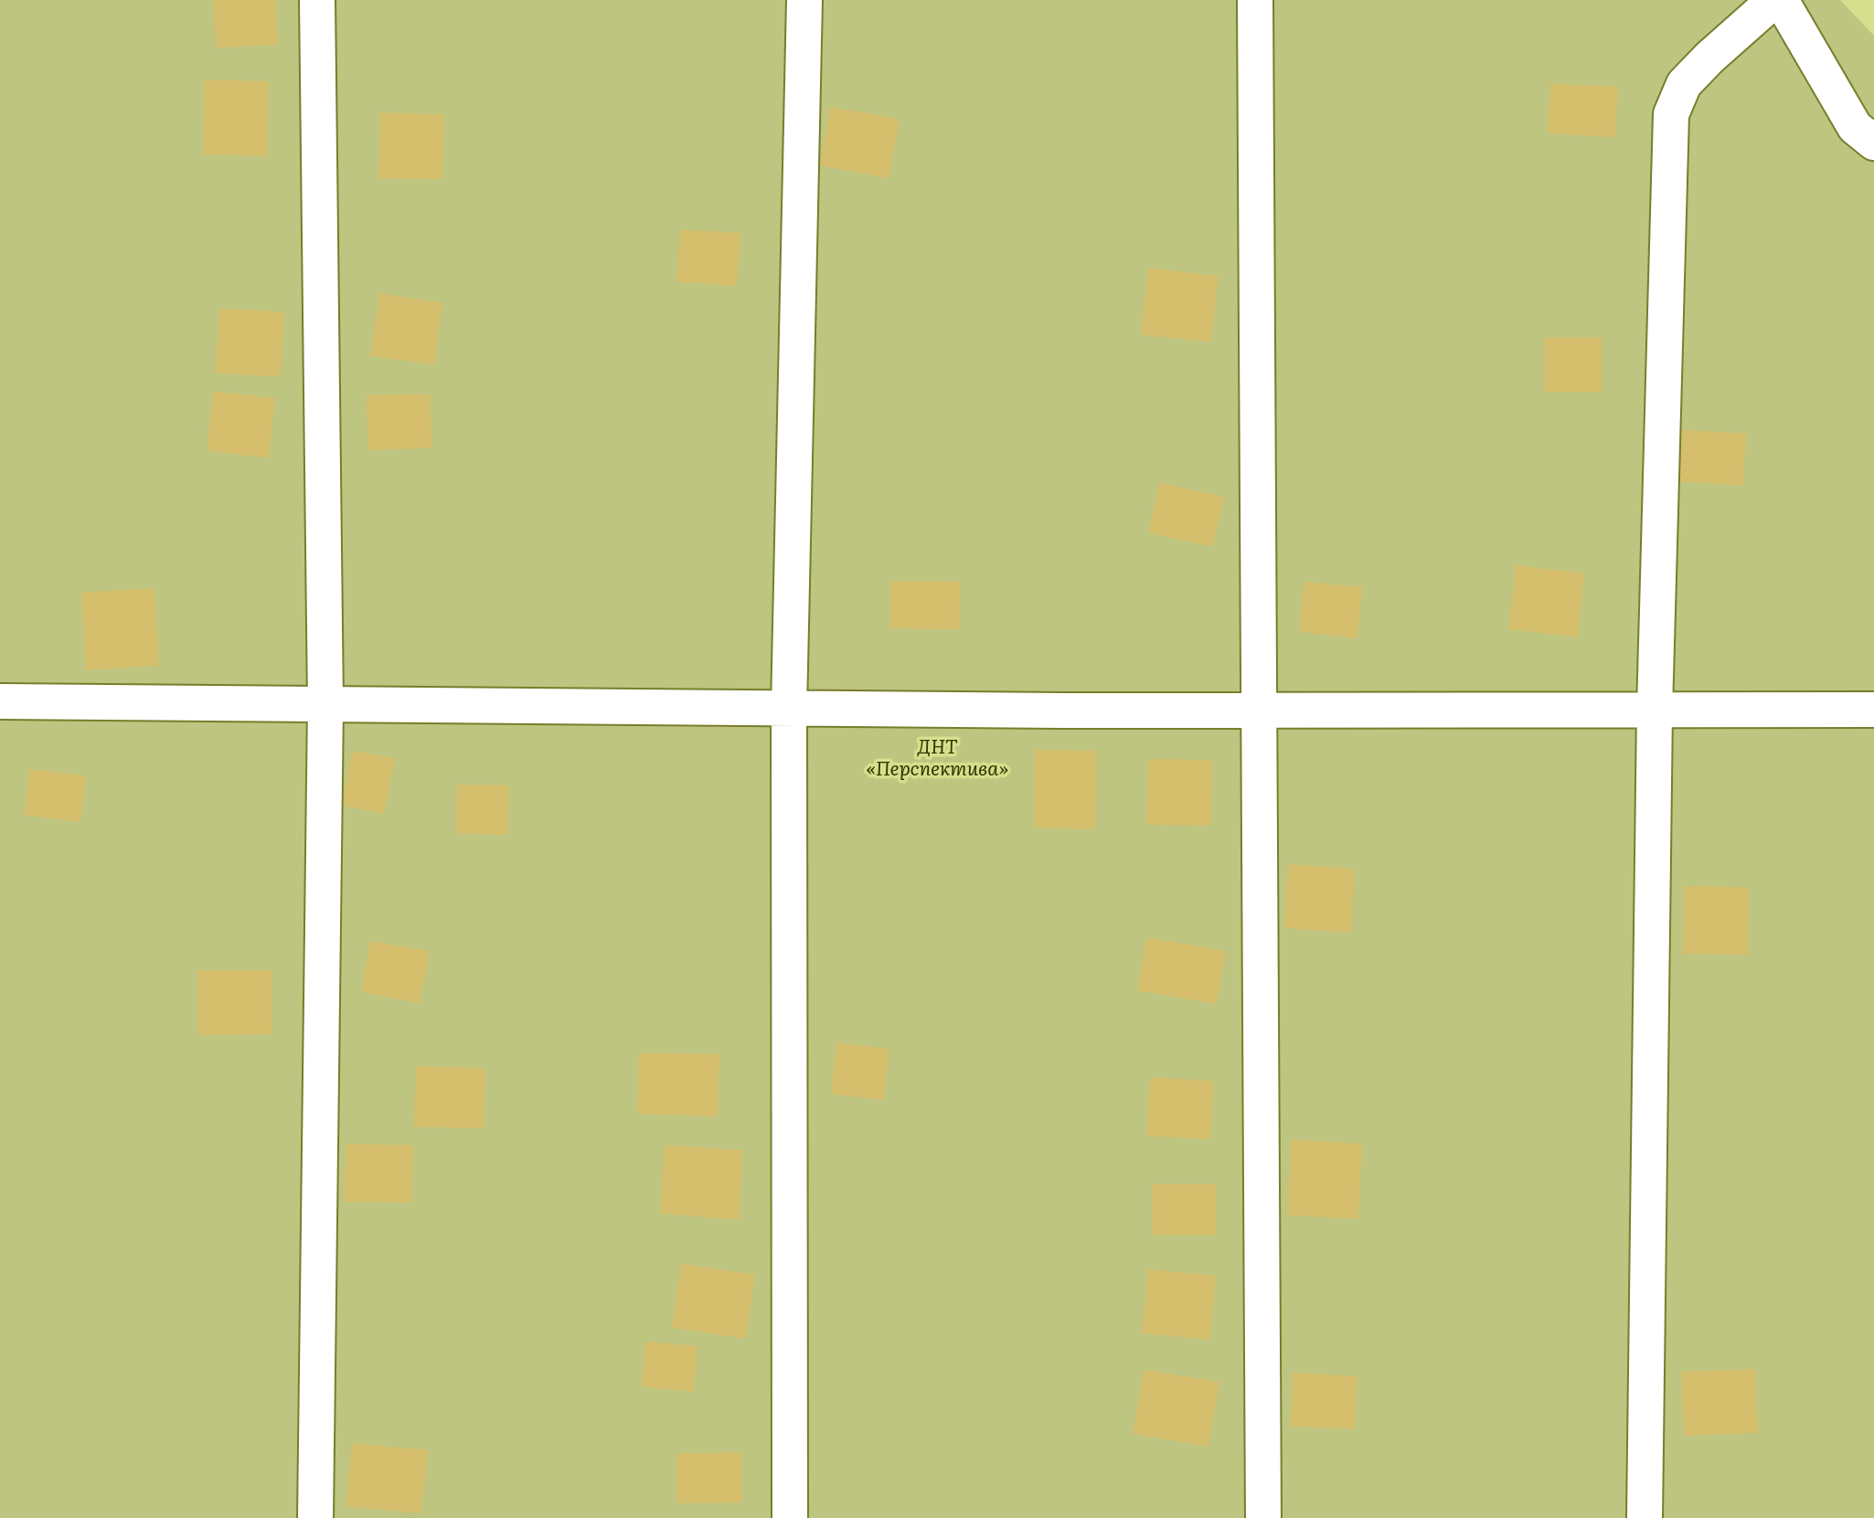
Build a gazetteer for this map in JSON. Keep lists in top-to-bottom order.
{
  "parks": ["ДНТ «Перспектива»"]
}
